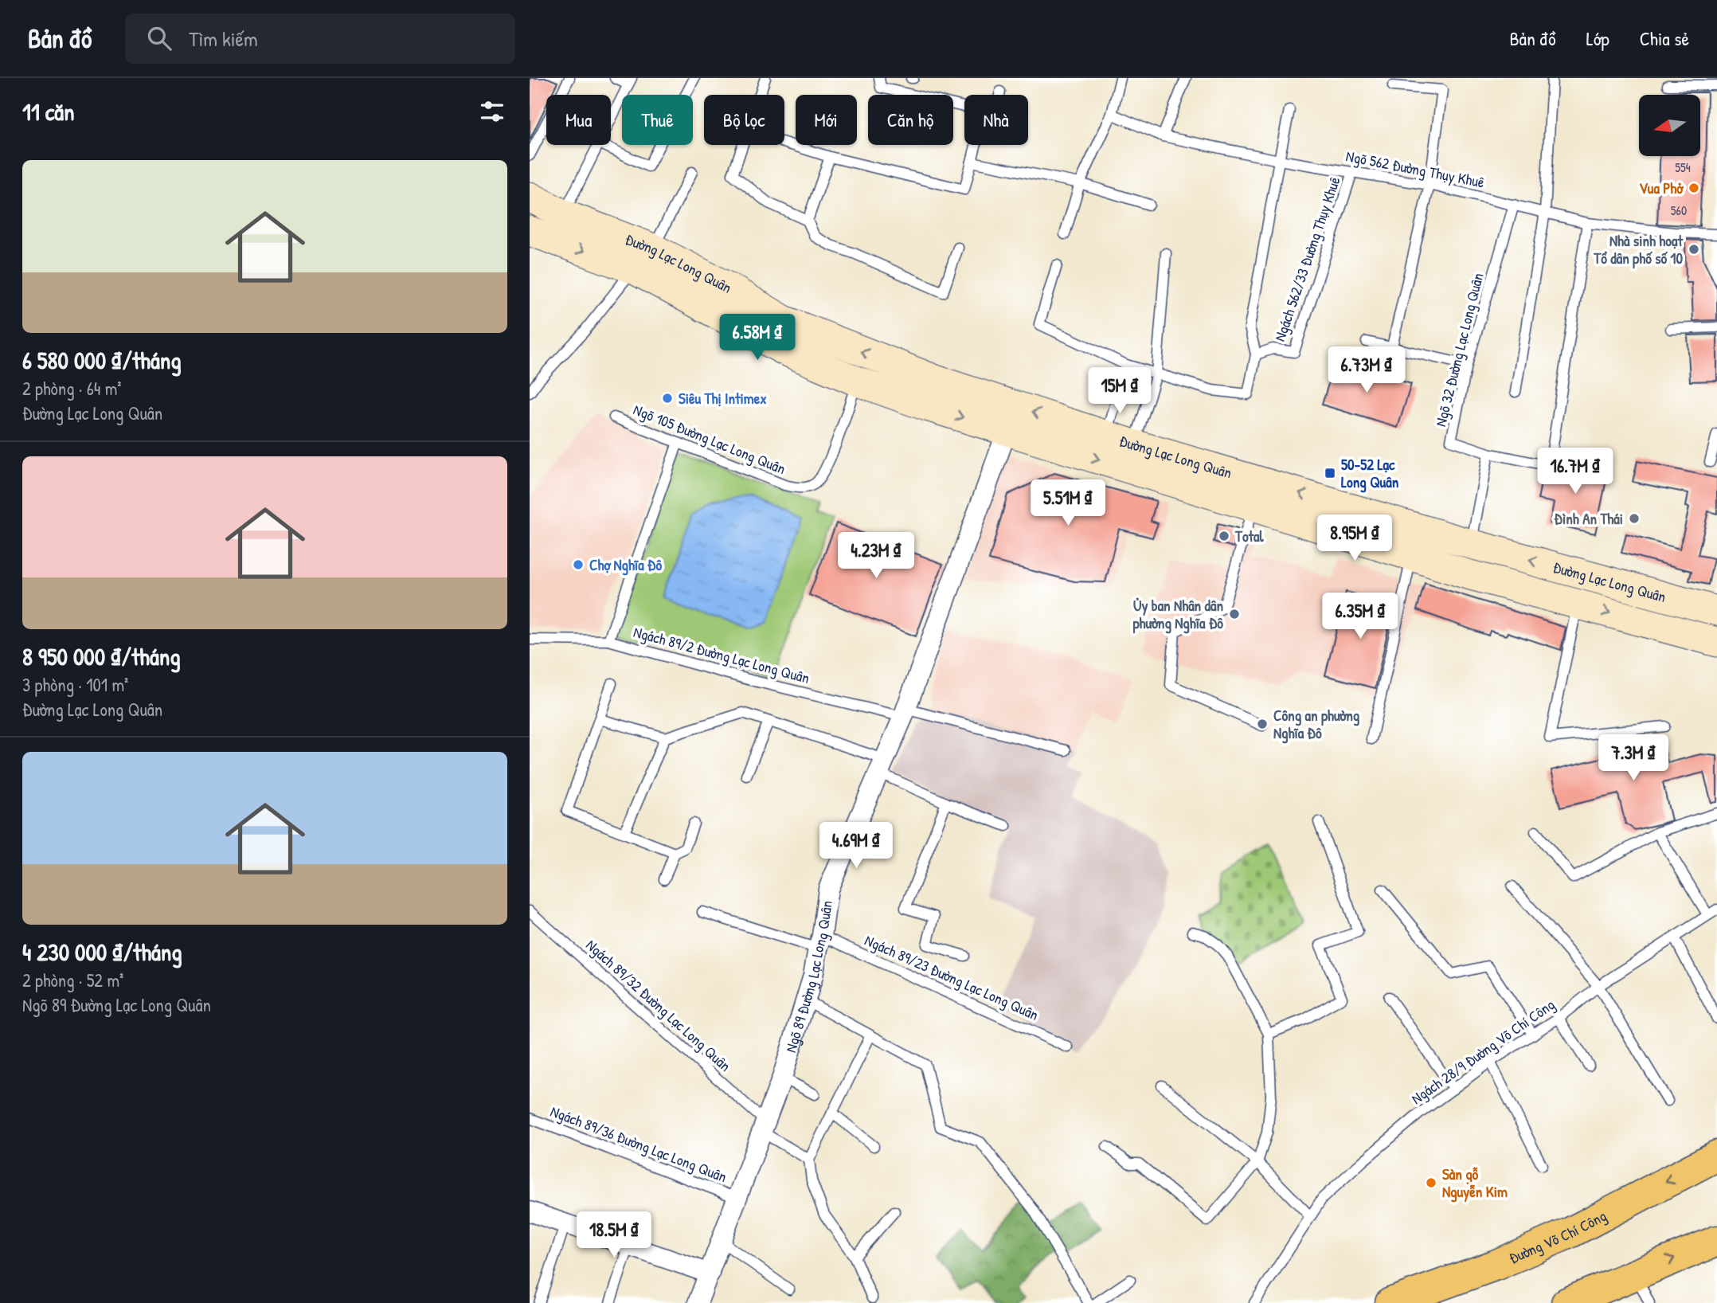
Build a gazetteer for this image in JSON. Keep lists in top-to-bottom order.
{
  "streets": {
    "highway": ["Đường Võ Chí Công"],
    "main road": ["Đường Lạc Long Quân"],
    "street": ["Ngõ 89 Đường Lạc Long Quân"],
    "lane": [
      "Ngõ 562 Đường Thụy Khuê",
      "Ngách 562/33 Đường Thụy Khuê",
      "Ngõ 32 Đường Lạc Long Quân",
      "Ngõ 105 Đường Lạc Long Quân",
      "Ngách 89/2 Đường Lạc Long Quân",
      "Ngách 89/23 Đường Lạc Long Quân",
      "Ngách 89/32 Đường Lạc Long Quân",
      "Ngách 28/9 Đường Võ Chí Công",
      "Ngách 89/36 Đường Lạc Long Quân"
    ]
  },
  "crossings": [
    ["Ngõ 562 Đường Thụy Khuê", "Ngách 562/33 Đường Thụy Khuê"],
    ["Ngõ 562 Đường Thụy Khuê", "Ngõ 32 Đường Lạc Long Quân"],
    ["Đường Lạc Long Quân", "Ngõ 105 Đường Lạc Long Quân"],
    ["Đường Lạc Long Quân", "Ngõ 89 Đường Lạc Long Quân"],
    ["Ngách 89/2 Đường Lạc Long Quân", "Ngõ 89 Đường Lạc Long Quân"],
    ["Ngõ 89 Đường Lạc Long Quân", "Ngách 89/23 Đường Lạc Long Quân"],
    ["Ngõ 89 Đường Lạc Long Quân", "Ngách 89/32 Đường Lạc Long Quân"],
    ["Ngõ 89 Đường Lạc Long Quân", "Ngách 89/36 Đường Lạc Long Quân"]
  ],
  "places": {
    "other": [
      "Vua Phở",
      "Nhà sinh hoạt Tổ dân phố số 10",
      "Siêu Thị Intimex",
      "Đình An Thái",
      "Total",
      "Chợ Nghĩa Đô",
      "Ủy ban Nhân dân phường Nghĩa Đô",
      "Công an phường Nghĩa Đô",
      "Sàn gỗ Nguyễn Kim"
    ],
    "transit": ["50-52 Lạc Long Quân"]
  },
  "house_numbers": ["554", "560"],
  "north": "left",
  "page": {
    "header": "Bản đồ",
    "search": "Tìm kiếm",
    "nav": ["Bản đồ", "Lớp", "Chia sẻ"],
    "heading": "11 căn",
    "chip": [
      "Mua",
      "Thuê",
      "Bộ lọc",
      "Mới",
      "Căn hộ",
      "Nhà"
    ],
    "list": [
      {
        "name": "6 580 000 ₫/tháng",
        "note": "2 phòng · 64 m² · Đường Lạc Long Quân"
      },
      {
        "name": "8 950 000 ₫/tháng",
        "note": "3 phòng · 101 m² · Đường Lạc Long Quân"
      },
      {
        "name": "4 230 000 ₫/tháng",
        "note": "2 phòng · 52 m² · Ngõ 89 Đường Lạc Long Quân"
      }
    ],
    "price": [
      "6.58M ₫",
      "6.73M ₫",
      "15M ₫",
      "16.7M ₫",
      "5.51M ₫",
      "8.95M ₫",
      "4.23M ₫",
      "6.35M ₫",
      "7.3M ₫",
      "4.69M ₫",
      "18.5M ₫"
    ]
  }
}
